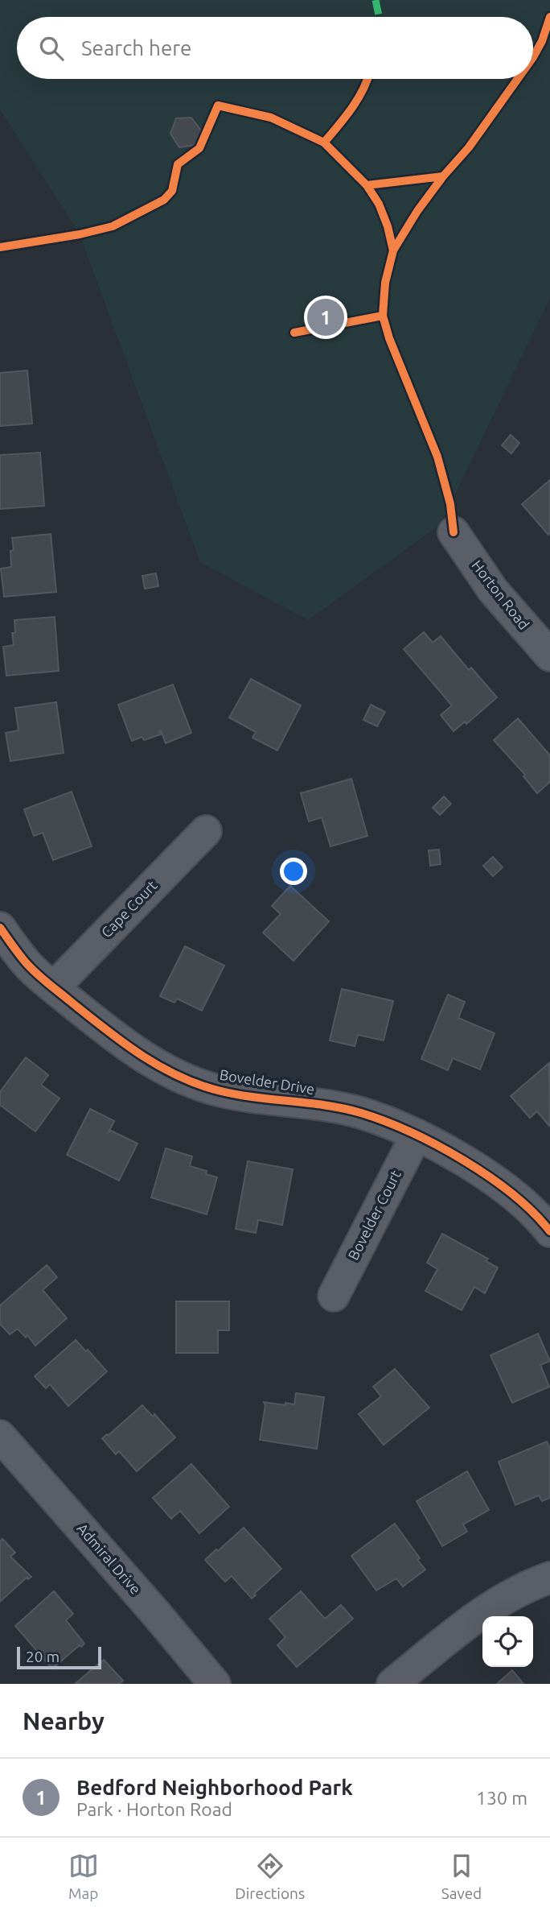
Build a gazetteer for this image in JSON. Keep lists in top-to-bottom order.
{
  "streets": {
    "street": [
      "Horton Road",
      "Cape Court",
      "Bovelder Drive",
      "Bovelder Court",
      "Admiral Drive"
    ]
  },
  "crossings": [
    ["Cape Court", "Bovelder Drive"],
    ["Bovelder Drive", "Bovelder Court"]
  ],
  "scale_bar": "20 m",
  "page": {
    "search": "Search here",
    "pins": "1",
    "scale": "20 m",
    "heading": "Nearby",
    "list": [
      {
        "mark": "1",
        "name": "Bedford Neighborhood Park",
        "note": "Park · Horton Road",
        "value": "130 m"
      }
    ],
    "nav": ["Map", "Directions", "Saved"]
  }
}
